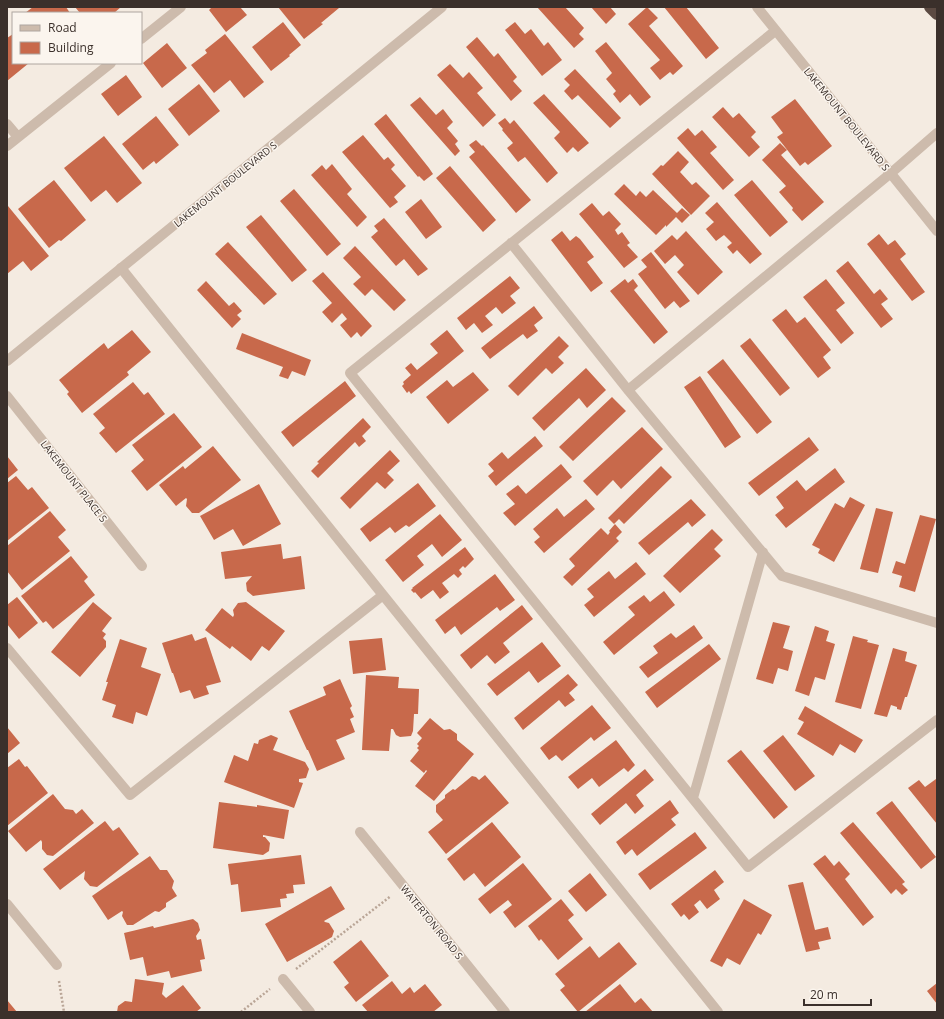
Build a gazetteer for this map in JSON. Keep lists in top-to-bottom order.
{
  "streets": {
    "street": ["LAKEMOUNT BOULEVARD S", "LAKEMOUNT PLACE S", "WATERTON ROAD S"]
  },
  "legend": ["Road", "Building"],
  "scale_bar": "20 m"
}
